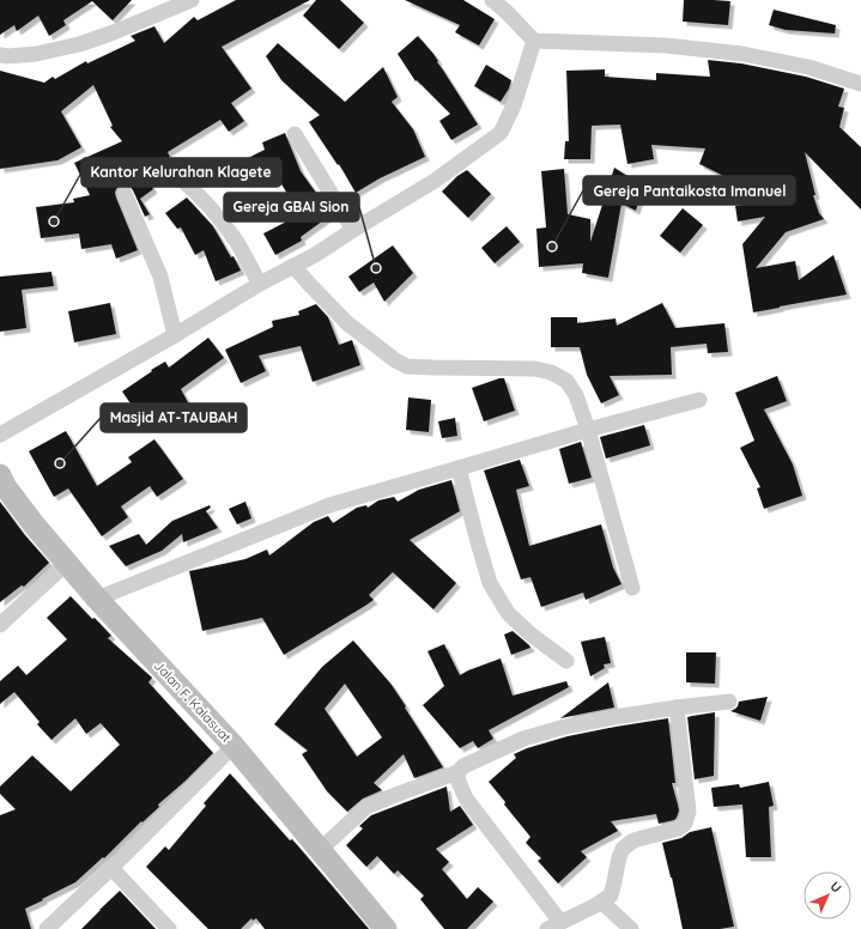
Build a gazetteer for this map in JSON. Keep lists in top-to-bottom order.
{
  "streets": {
    "street": ["Jalan F. Kalasuat"]
  },
  "places": [
    "Kantor Kelurahan Klagete",
    "Gereja Pantaikosta Imanuel",
    "Gereja GBAI Sion",
    "Masjid AT-TAUBAH"
  ],
  "north": "top right"
}
